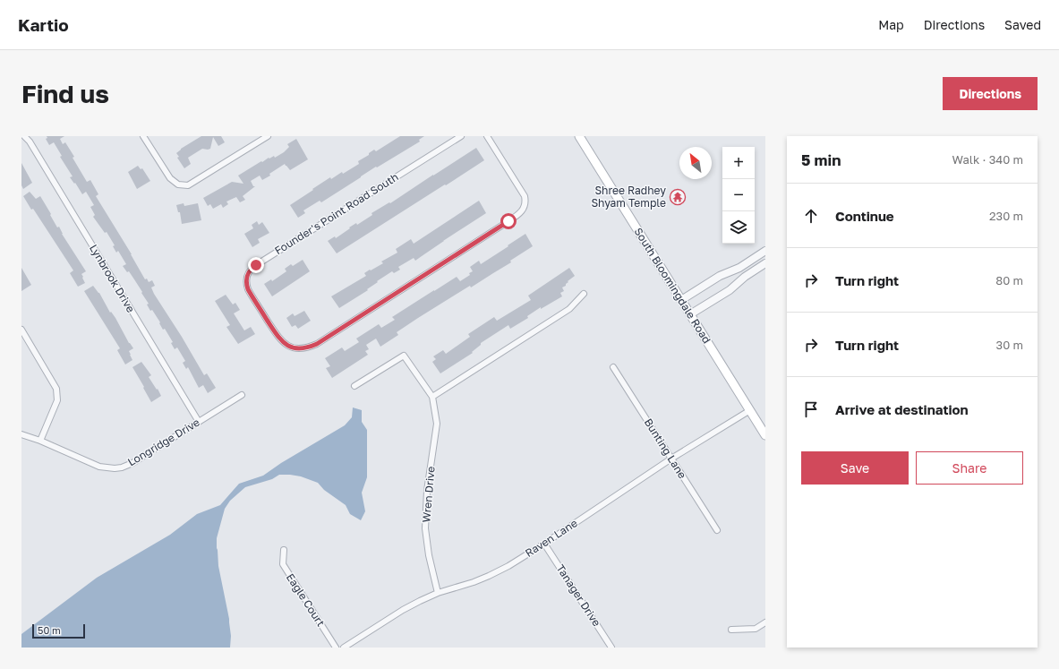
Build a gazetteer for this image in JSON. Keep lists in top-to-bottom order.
{
  "streets": {
    "main road": ["South Bloomingdale Road"],
    "street": [
      "Founder's Point Road South",
      "Lynbrook Drive",
      "Longridge Drive",
      "Bunting Lane",
      "Wren Drive",
      "Raven Lane",
      "Tanager Drive",
      "Eagle Court"
    ]
  },
  "crossings": [
    ["Lynbrook Drive", "Longridge Drive"],
    ["South Bloomingdale Road", "Raven Lane"],
    ["Bunting Lane", "Raven Lane"],
    ["Wren Drive", "Raven Lane"],
    ["Raven Lane", "Tanager Drive"]
  ],
  "places": {
    "temple": ["Shree Radhey Shyam Temple"]
  },
  "scale_bar": "50 m",
  "north": "top left",
  "page": {
    "header": "Kartio",
    "nav": ["Map", "Directions", "Saved"],
    "buttons": [
      "Directions",
      ["Save", "Share"]
    ],
    "title": "Find us",
    "heading": ["5 min", "Walk · 340 m"],
    "map_buttons": ["+", "−"],
    "list": [
      ["Continue", "230 m"],
      ["Turn right", "80 m"],
      ["Turn right", "30 m"],
      "Arrive at destination"
    ],
    "scale": "50 m"
  }
}
